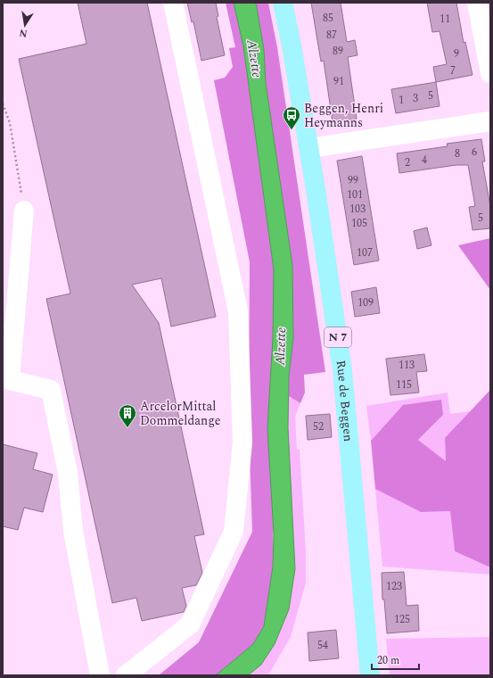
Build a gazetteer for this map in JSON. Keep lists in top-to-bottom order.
{
  "streets": {
    "main road": ["N 7", "Rue de Beggen"]
  },
  "water": ["Alzette"],
  "places": {
    "bus stop": ["Beggen, Henri Heymanns"],
    "building": ["ArcelorMittal Dommeldange"]
  },
  "house_numbers": [
    "85",
    "11",
    "87",
    "89",
    "9",
    "7",
    "91",
    "5",
    "3",
    "1",
    "6",
    "8",
    "4",
    "2",
    "99",
    "101",
    "103",
    "5",
    "105",
    "107",
    "109",
    "113",
    "115",
    "52",
    "123",
    "125",
    "54"
  ],
  "scale_bar": "20 m",
  "north": "bottom"
}
